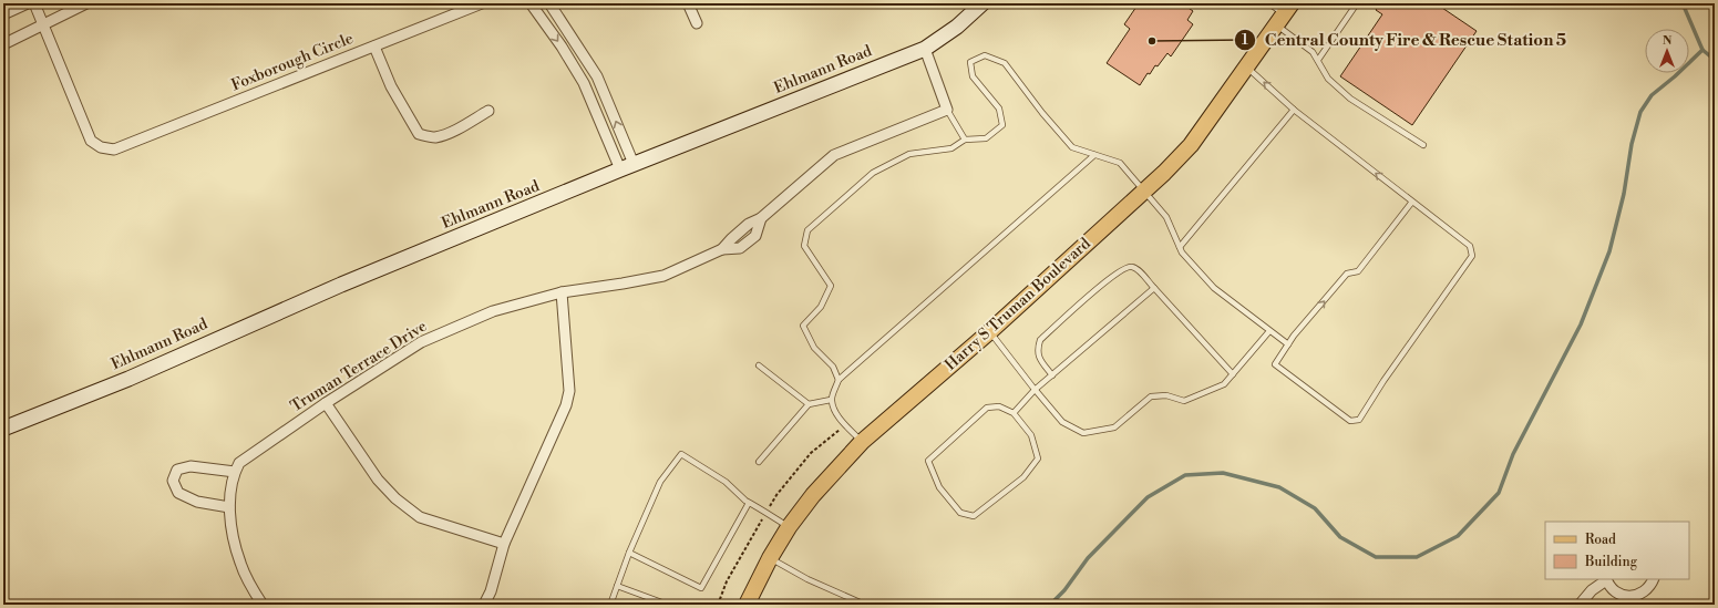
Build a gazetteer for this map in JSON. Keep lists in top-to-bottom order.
{
  "streets": {
    "main road": ["Harry S Truman Boulevard"],
    "street": ["Foxborough Circle", "Ehlmann Road", "Truman Terrace Drive"]
  },
  "places": ["Central County Fire & Rescue Station 5"],
  "legend": ["Road", "Building"],
  "north": "top"
}
